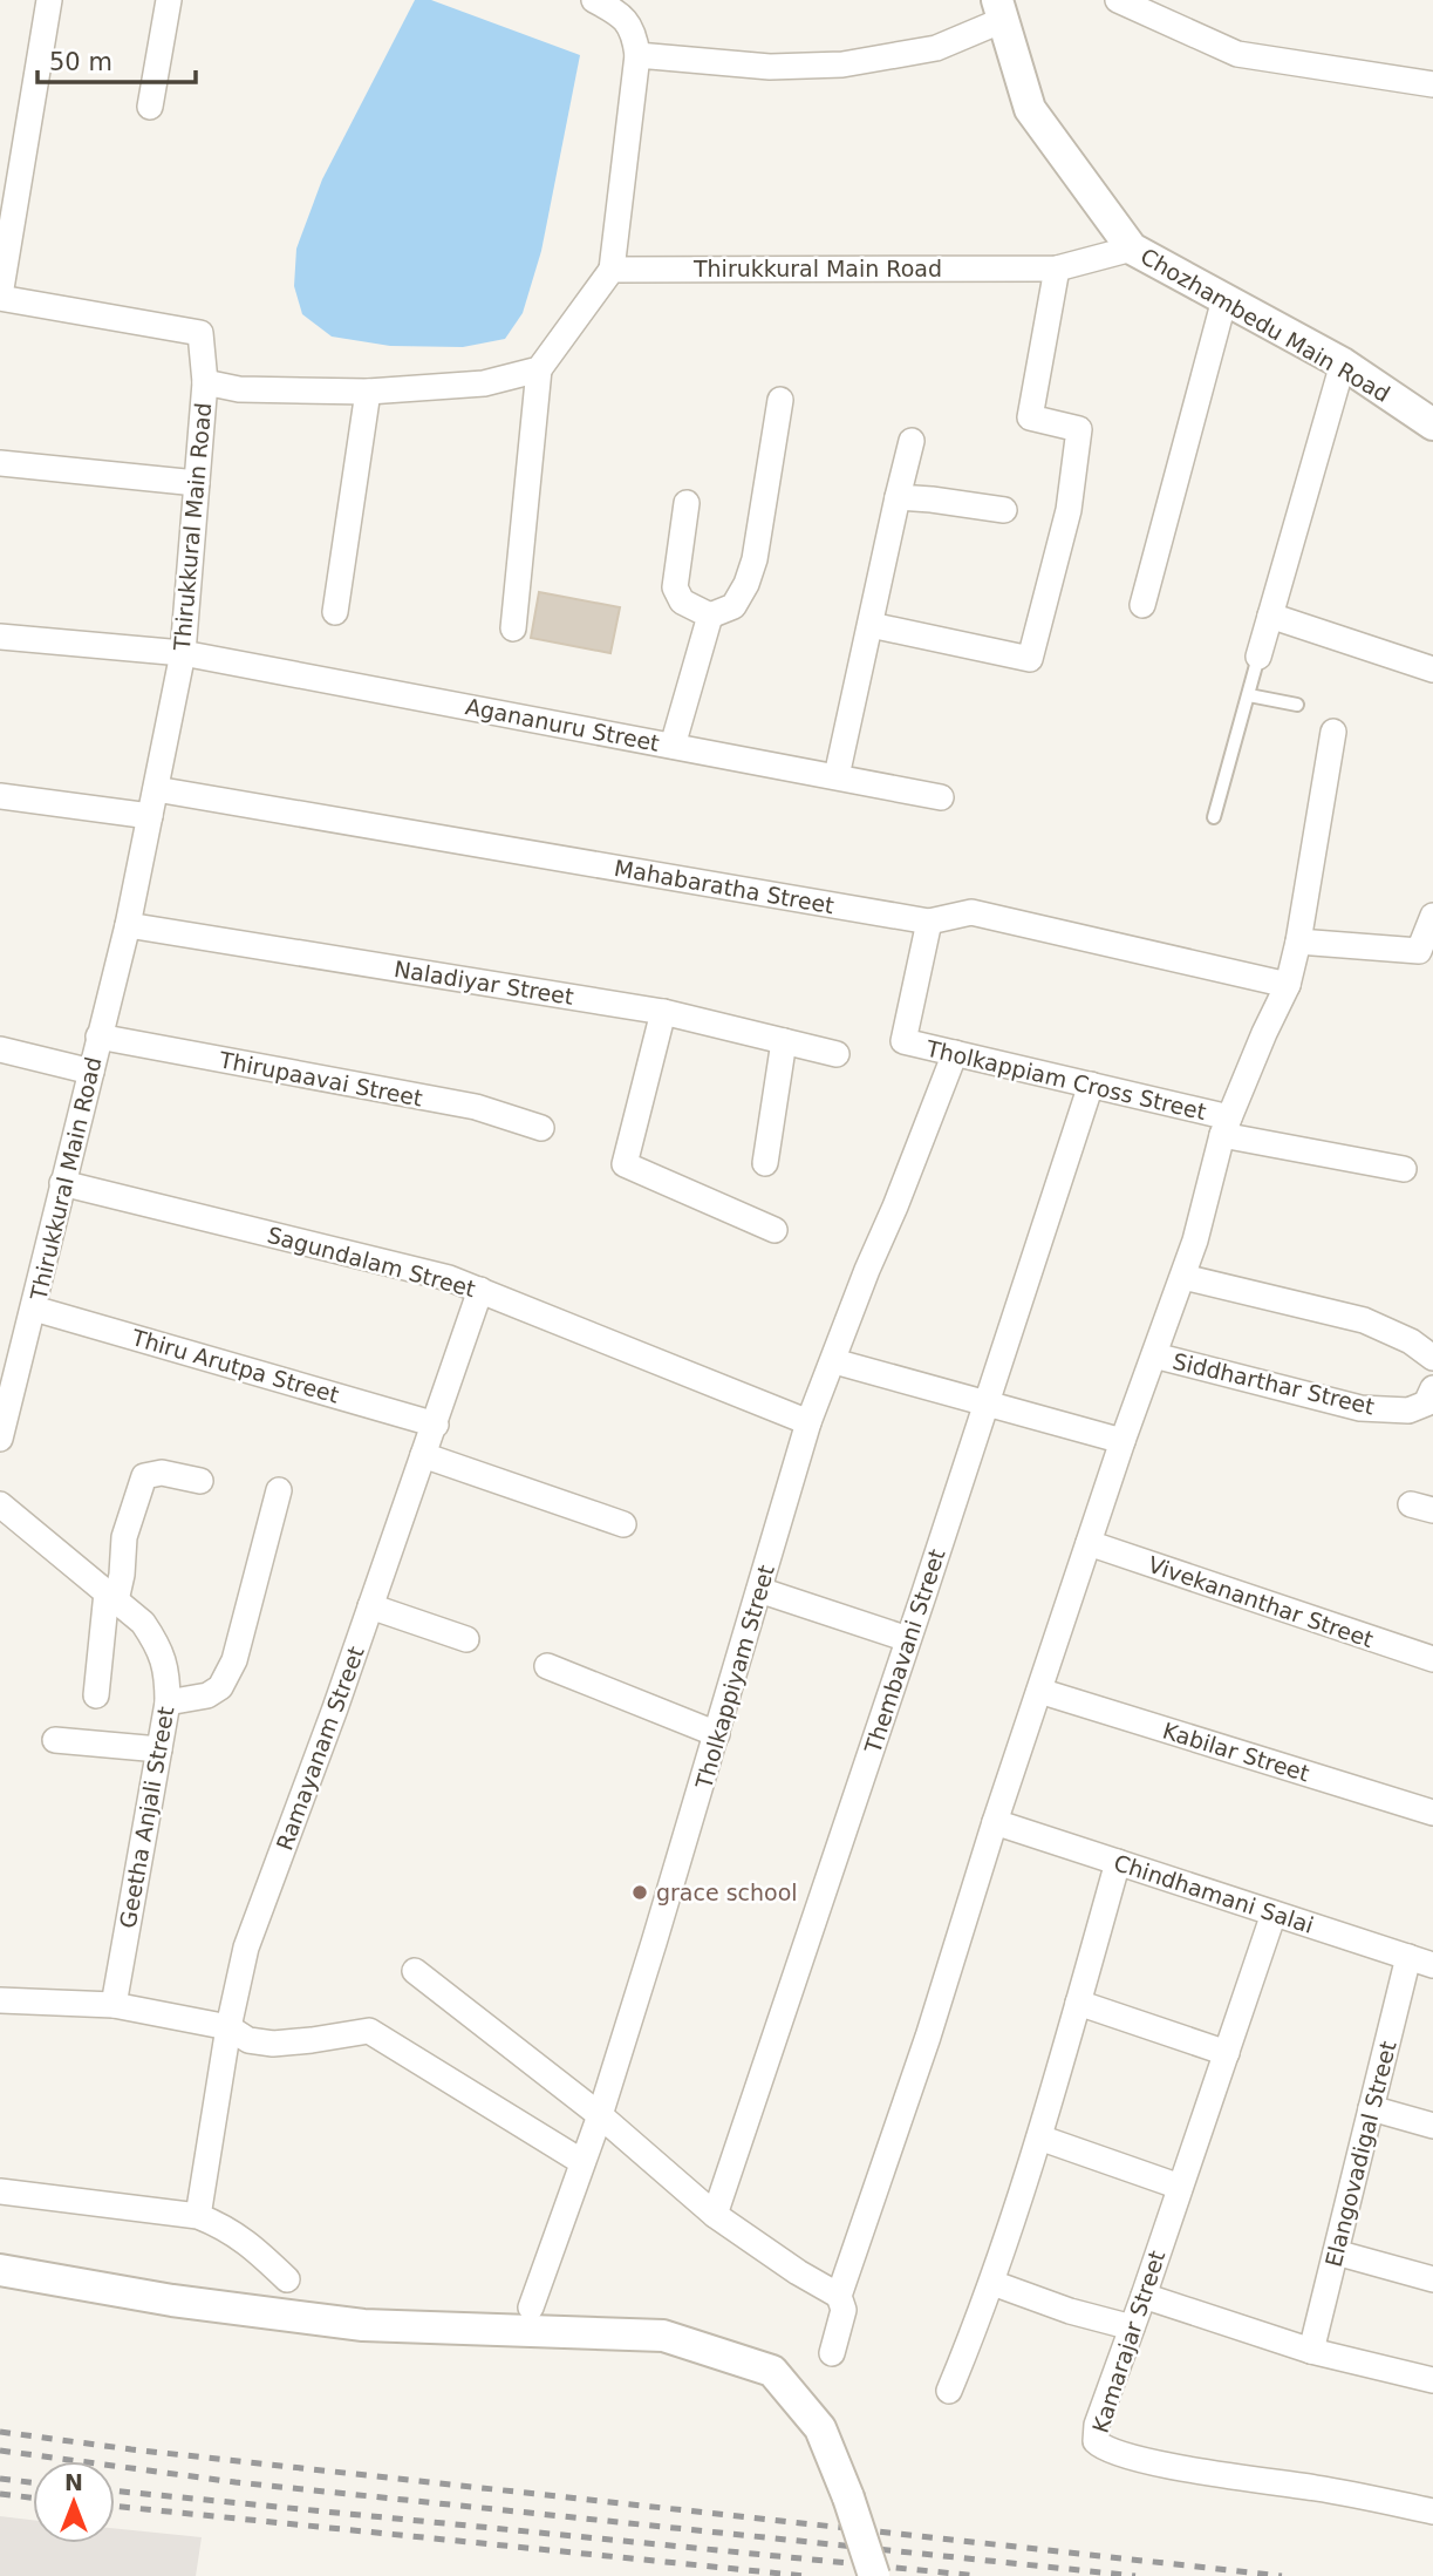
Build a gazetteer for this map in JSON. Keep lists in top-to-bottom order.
{
  "streets": {
    "street": [
      "Thirukkural Main Road",
      "Chozhambedu Main Road",
      "Agananuru Street",
      "Mahabaratha Street",
      "Naladiyar Street",
      "Thirupaavai Street",
      "Tholkappiam Cross Street",
      "Sagundalam Street",
      "Thiru Arutpa Street",
      "Siddharthar Street",
      "Vivekananthar Street",
      "Thembavani Street",
      "Tholkappiyam Street",
      "Ramayanam Street",
      "Kabilar Street",
      "Geetha Anjali Street",
      "Chindhamani Salai",
      "Elangovadigal Street",
      "Kamarajar Street"
    ]
  },
  "crossings": [
    ["Thirukkural Main Road", "Chozhambedu Main Road"],
    ["Thirukkural Main Road", "Agananuru Street"],
    ["Thirukkural Main Road", "Mahabaratha Street"],
    ["Thirukkural Main Road", "Naladiyar Street"],
    ["Thirukkural Main Road", "Thirupaavai Street"],
    ["Thirukkural Main Road", "Sagundalam Street"],
    ["Thirukkural Main Road", "Thiru Arutpa Street"],
    ["Mahabaratha Street", "Tholkappiam Cross Street"],
    ["Tholkappiam Cross Street", "Thembavani Street"],
    ["Tholkappiam Cross Street", "Tholkappiyam Street"],
    ["Sagundalam Street", "Tholkappiyam Street"],
    ["Sagundalam Street", "Ramayanam Street"],
    ["Thiru Arutpa Street", "Ramayanam Street"],
    ["Chindhamani Salai", "Elangovadigal Street"],
    ["Chindhamani Salai", "Kamarajar Street"]
  ],
  "places": ["grace school"],
  "scale_bar": "50 m",
  "north": "top"
}
